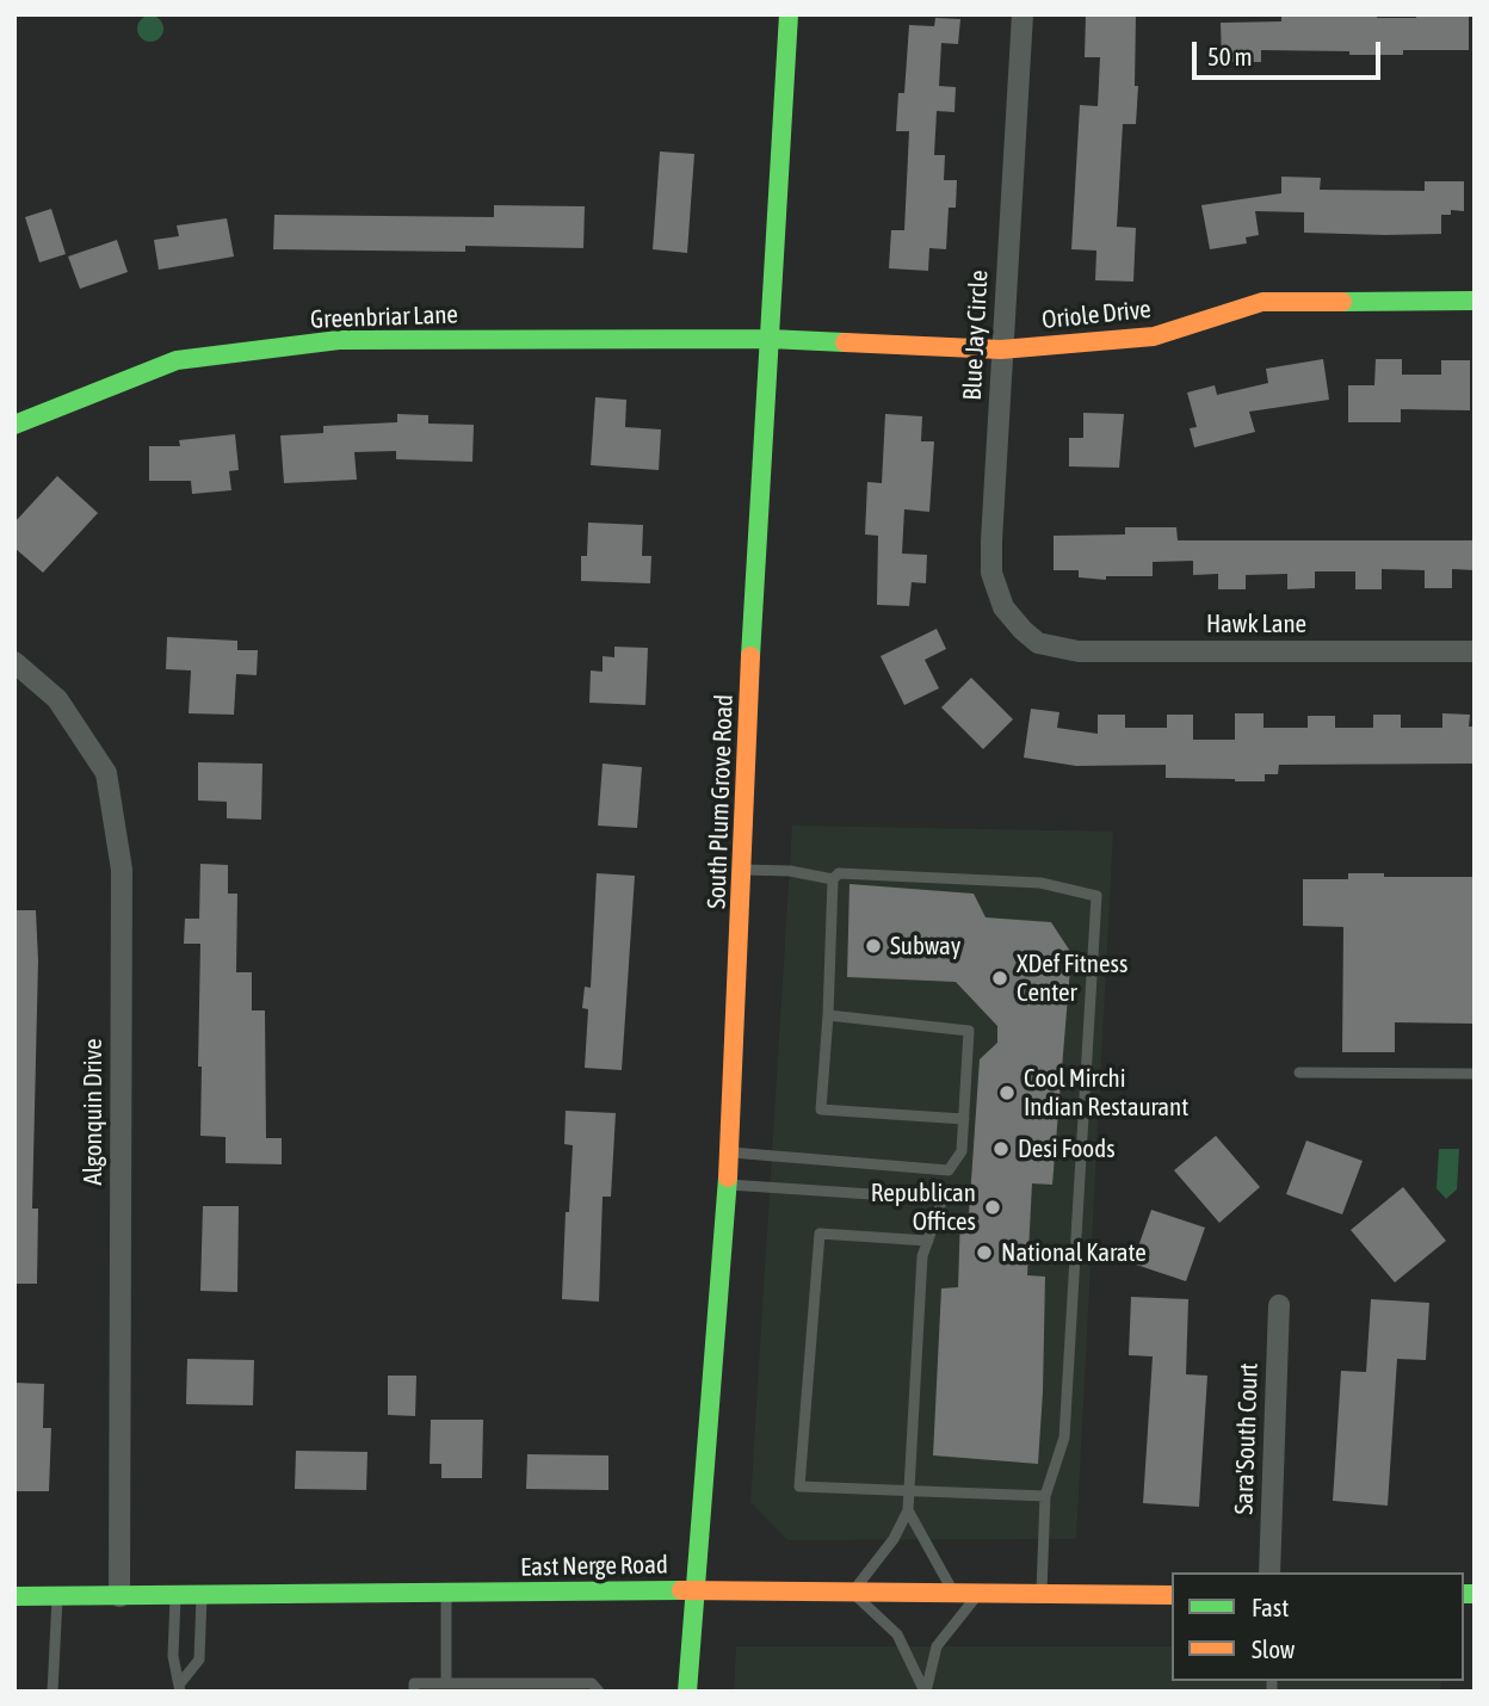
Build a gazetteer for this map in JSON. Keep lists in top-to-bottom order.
{
  "streets": {
    "street": [
      "Oriole Drive",
      "Greenbriar Lane",
      "Blue Jay Circle",
      "Hawk Lane",
      "South Plum Grove Road",
      "Algonquin Drive",
      "Sara'South Court",
      "East Nerge Road"
    ]
  },
  "crossings": [
    ["Oriole Drive", "Greenbriar Lane"],
    ["Oriole Drive", "Blue Jay Circle"],
    ["Oriole Drive", "South Plum Grove Road"],
    ["Greenbriar Lane", "South Plum Grove Road"],
    ["Blue Jay Circle", "Hawk Lane"],
    ["South Plum Grove Road", "East Nerge Road"],
    ["Algonquin Drive", "East Nerge Road"]
  ],
  "places": [
    "Subway",
    "XDef Fitness Center",
    "Cool Mirchi Indian Restaurant",
    "Desi Foods",
    "Republican Offices",
    "National Karate"
  ],
  "legend": ["Fast", "Slow"],
  "scale_bar": "50 m"
}
